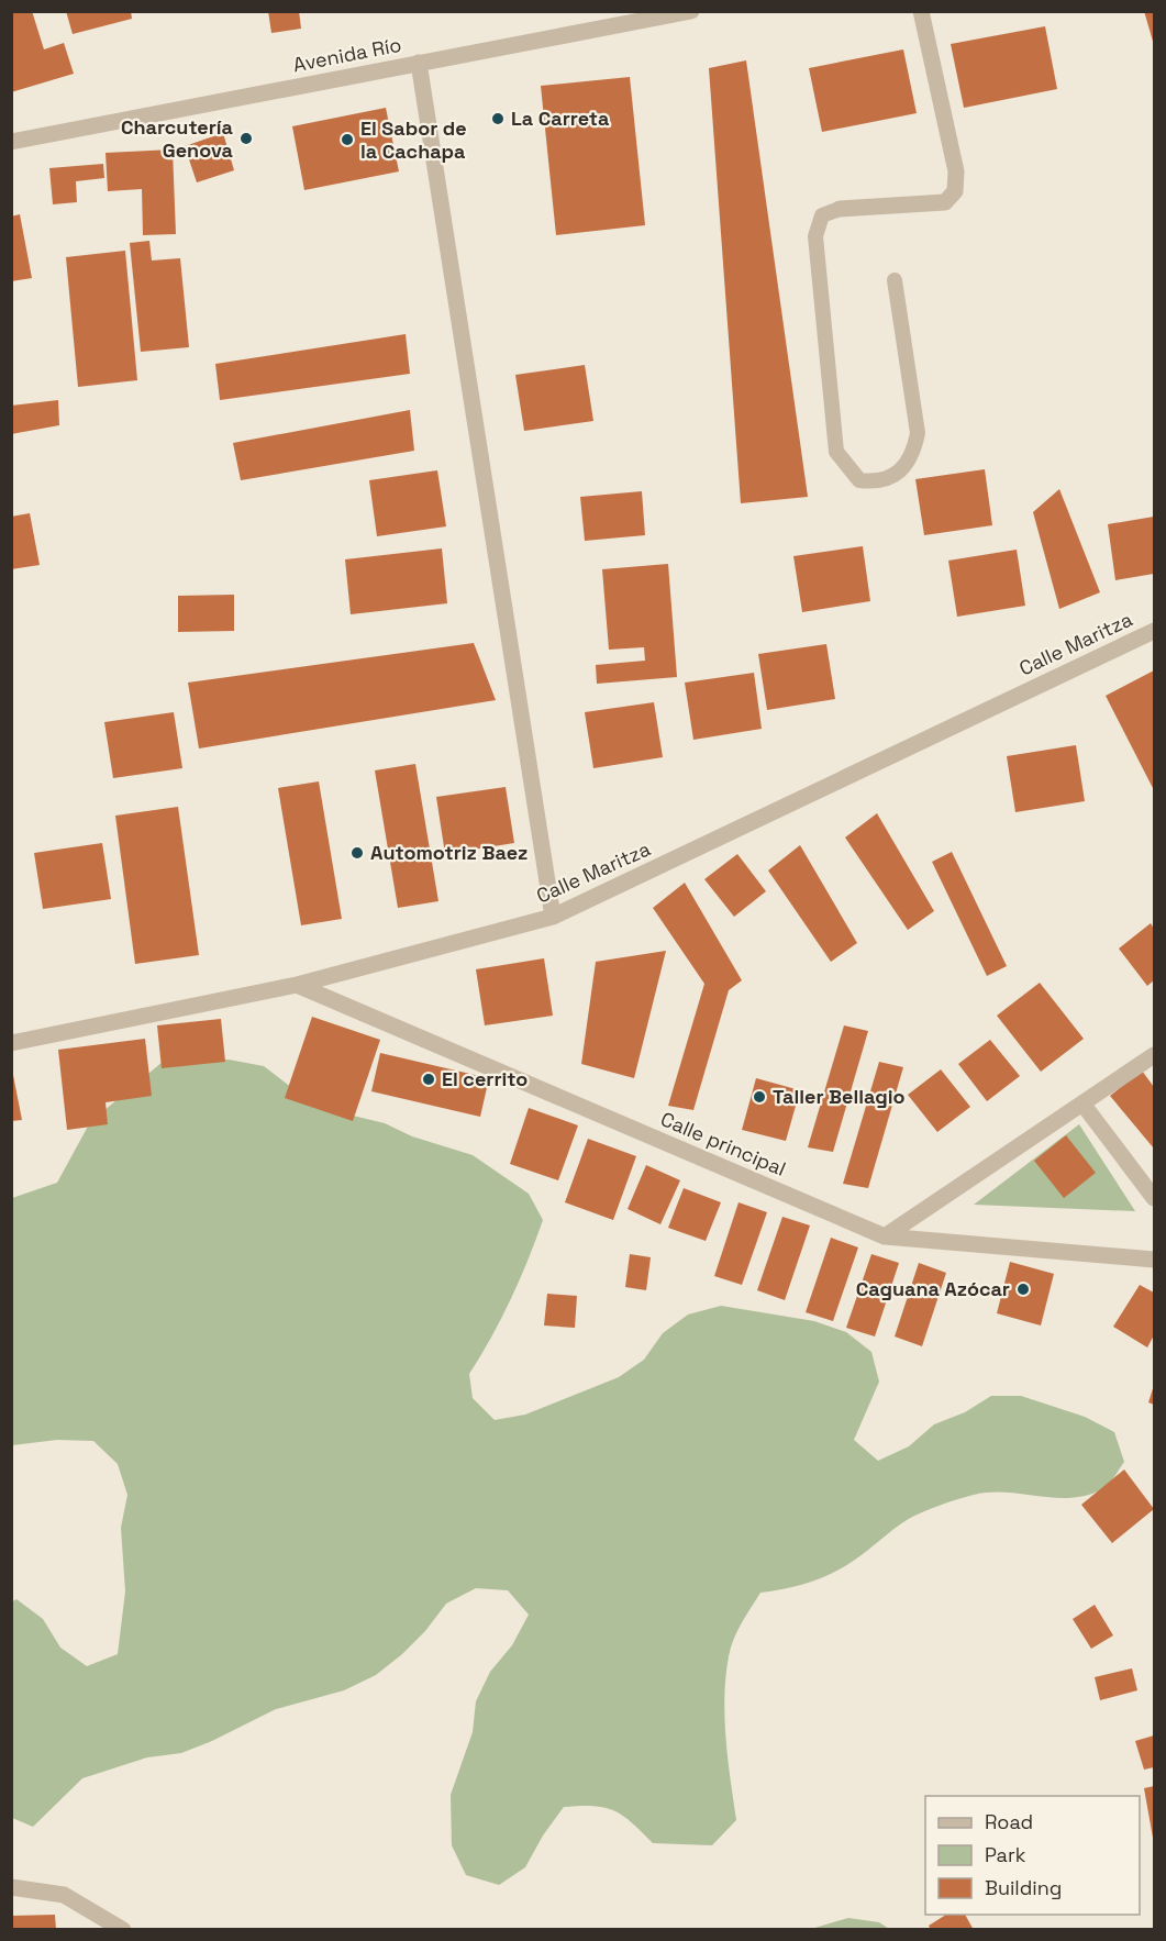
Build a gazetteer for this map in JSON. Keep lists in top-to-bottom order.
{
  "streets": {
    "street": ["Avenida Río", "Calle Maritza", "Calle principal"]
  },
  "crossings": [
    ["Calle Maritza", "Calle principal"]
  ],
  "places": [
    "La Carreta",
    "Charcutería Genova",
    "El Sabor de la Cachapa",
    "Automotriz Baez",
    "El cerrito",
    "Taller Bellagio",
    "Caguana Azócar"
  ],
  "legend": ["Road", "Park", "Building"]
}
